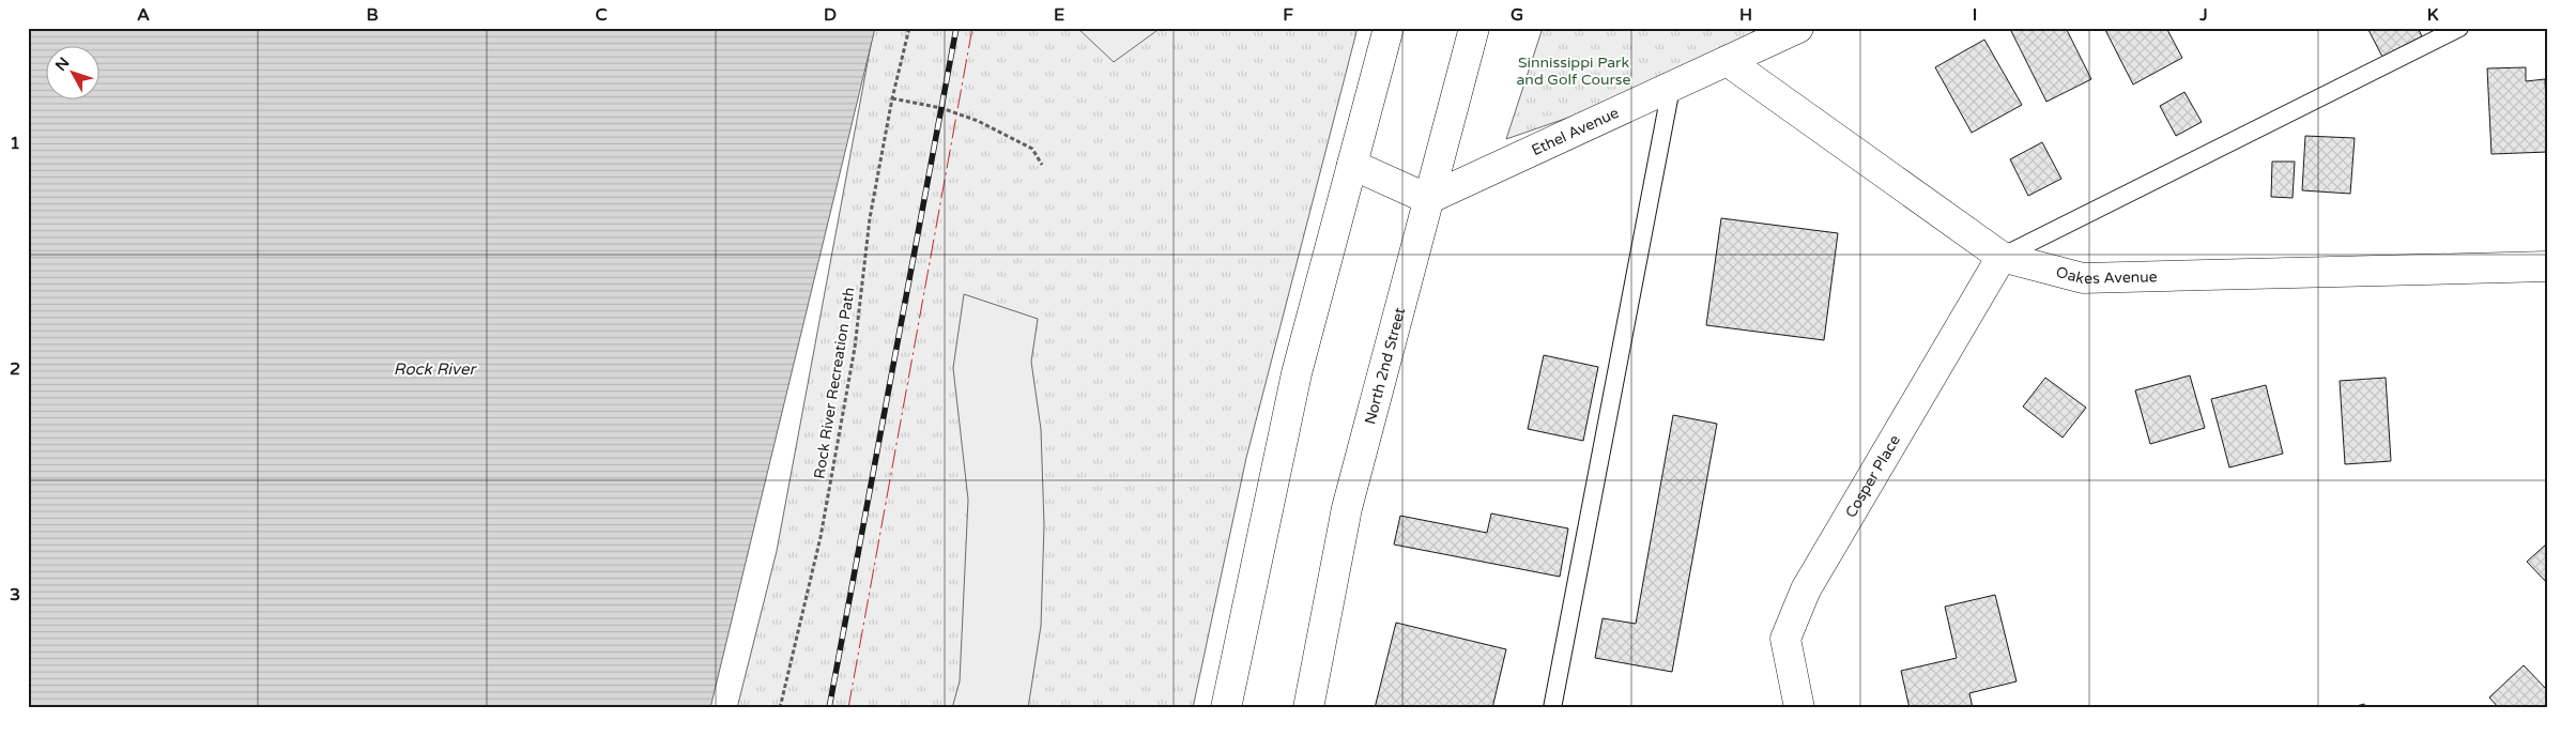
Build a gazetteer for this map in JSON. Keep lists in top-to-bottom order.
{
  "streets": {
    "street": [
      "Ethel Avenue",
      "Oakes Avenue",
      "North 2nd Street",
      "Cosper Place"
    ],
    "path": ["Rock River Recreation Path"]
  },
  "crossings": [
    ["Ethel Avenue", "Oakes Avenue"],
    ["Ethel Avenue", "North 2nd Street"],
    ["Oakes Avenue", "Cosper Place"]
  ],
  "water": ["Rock River"],
  "parks": ["Sinnissippi Park and Golf Course"],
  "north": "top left",
  "grid": {
    "columns": [
      "A",
      "B",
      "C",
      "D",
      "E",
      "F",
      "G",
      "H",
      "I",
      "J",
      "K"
    ],
    "rows": ["1", "2", "3"]
  }
}
